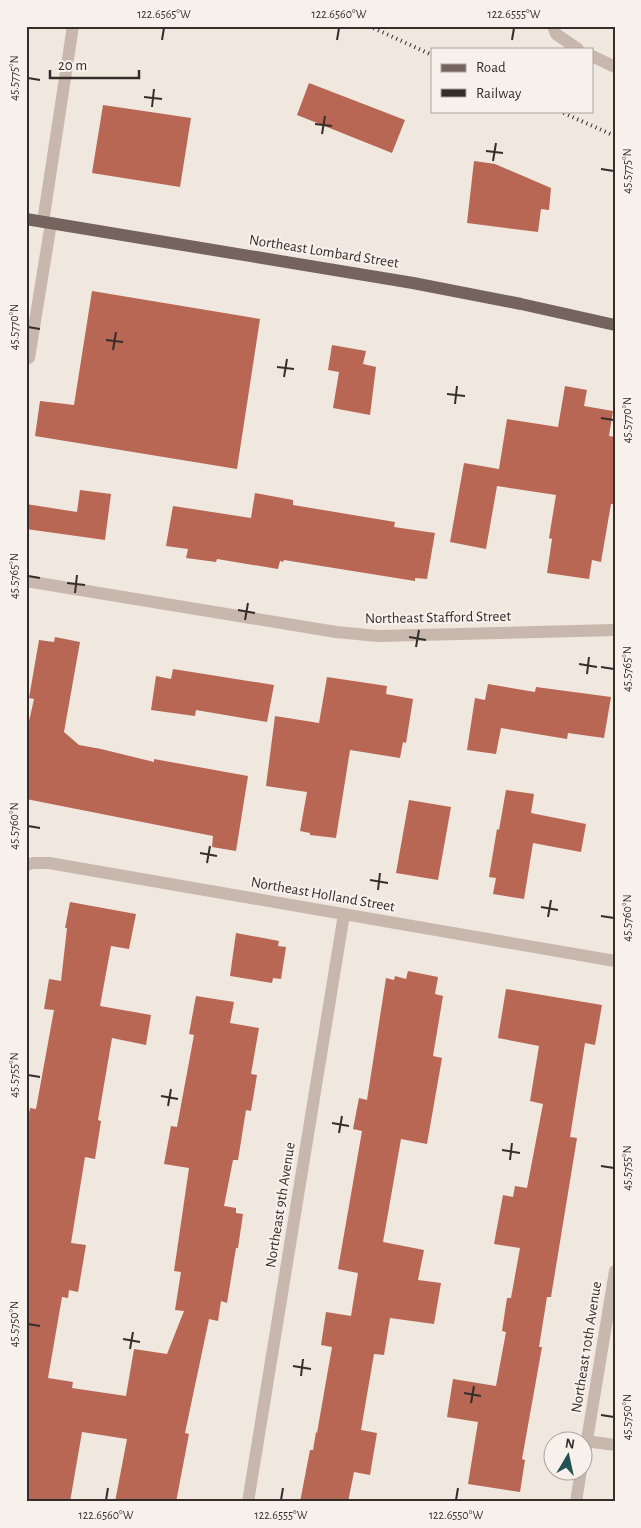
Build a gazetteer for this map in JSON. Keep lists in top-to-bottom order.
{
  "streets": {
    "main road": ["Northeast Lombard Street"],
    "street": [
      "Northeast Stafford Street",
      "Northeast Holland Street",
      "Northeast 9th Avenue",
      "Northeast 10th Avenue"
    ]
  },
  "crossings": [
    ["Northeast Holland Street", "Northeast 9th Avenue"]
  ],
  "legend": ["Road", "Railway"],
  "scale_bar": "20 m",
  "north": "top",
  "coordinates": [
    "122.6565°W",
    "122.6560°W",
    "122.6555°W",
    "45.5775°N",
    "45.5770°N",
    "45.5765°N",
    "45.5760°N",
    "45.5755°N",
    "45.5750°N",
    "122.6550°W"
  ]
}
